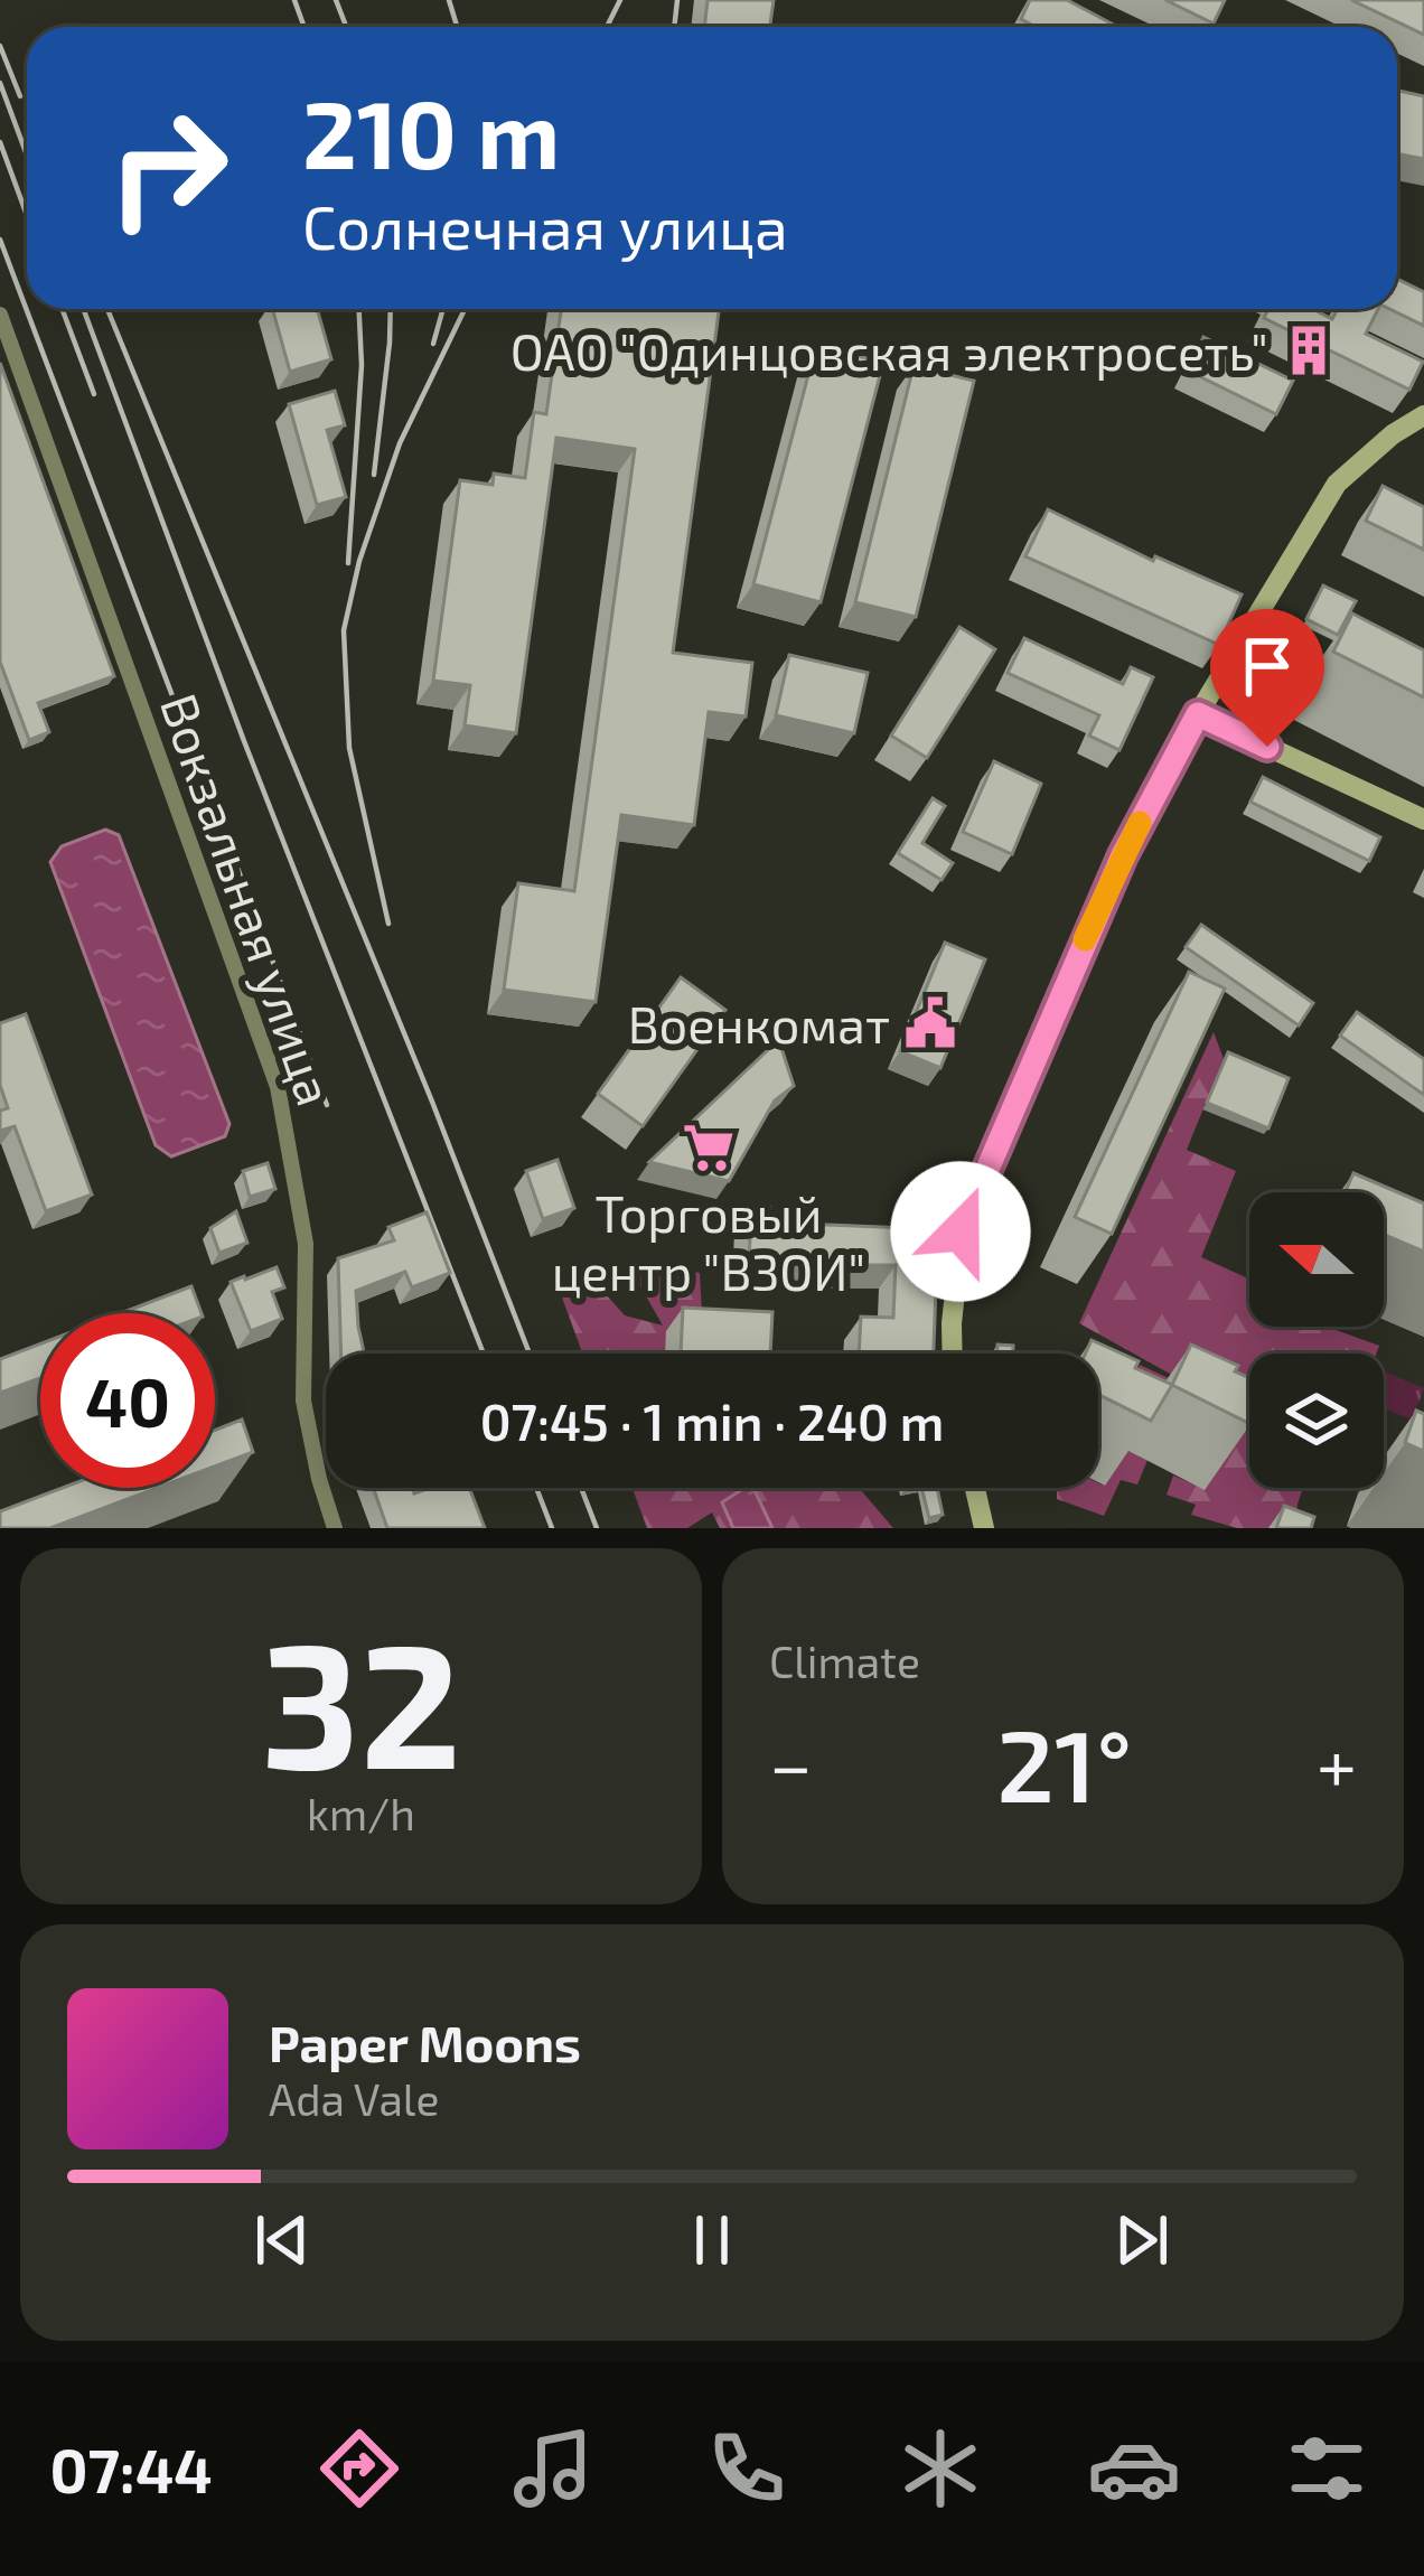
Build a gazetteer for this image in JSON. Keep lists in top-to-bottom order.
{
  "streets": {
    "street": ["Вокзальная улица"]
  },
  "places": {
    "building": ["ОАО \"Одинцовская электросеть\""],
    "public building": ["Военкомат"],
    "supermarket": ["Торговый центр \"ВЗОИ\""]
  },
  "north": "left",
  "page": {
    "turn": ["210 m", "Солнечная улица"],
    "limit": "40",
    "trip": "07:45 · 1 min · 240 m",
    "tile": [
      ["32", "km/h"],
      "Climate"
    ],
    "heat": ["−", "21°", "+"],
    "song": ["Paper Moons", "Ada Vale"],
    "tabs": "07:44"
  }
}
